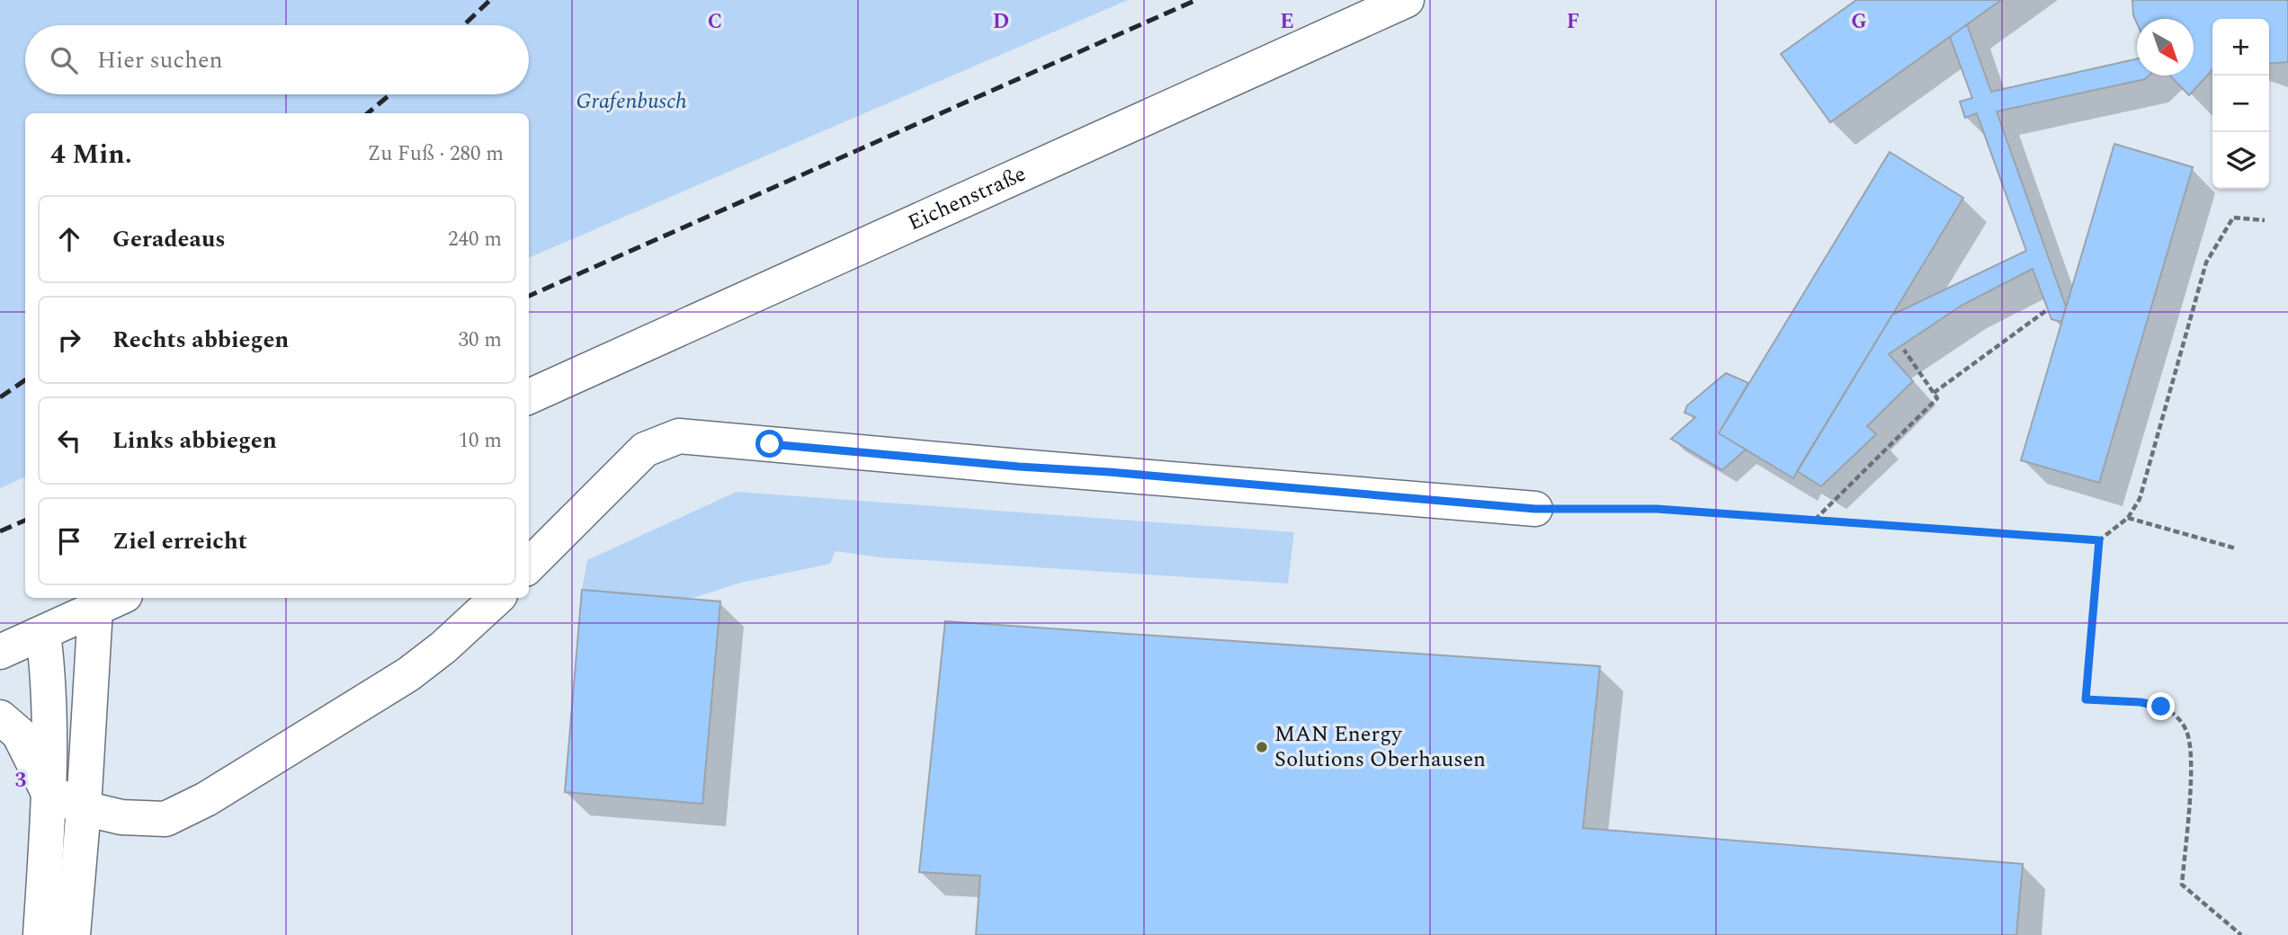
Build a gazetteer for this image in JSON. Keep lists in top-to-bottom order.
{
  "streets": {
    "street": ["Eichenstraße"]
  },
  "parks": ["Grafenbusch"],
  "places": ["MAN Energy Solutions Oberhausen"],
  "north": "bottom right",
  "page": {
    "map_buttons": ["+", "−"],
    "search": "Hier suchen",
    "heading": ["4 Min.", "Zu Fuß · 280 m"],
    "list": [
      ["Geradeaus", "240 m"],
      ["Rechts abbiegen", "30 m"],
      ["Links abbiegen", "10 m"],
      "Ziel erreicht"
    ]
  },
  "grid": {
    "columns": [
      "C",
      "D",
      "E",
      "F",
      "G"
    ],
    "rows": ["3"]
  }
}
